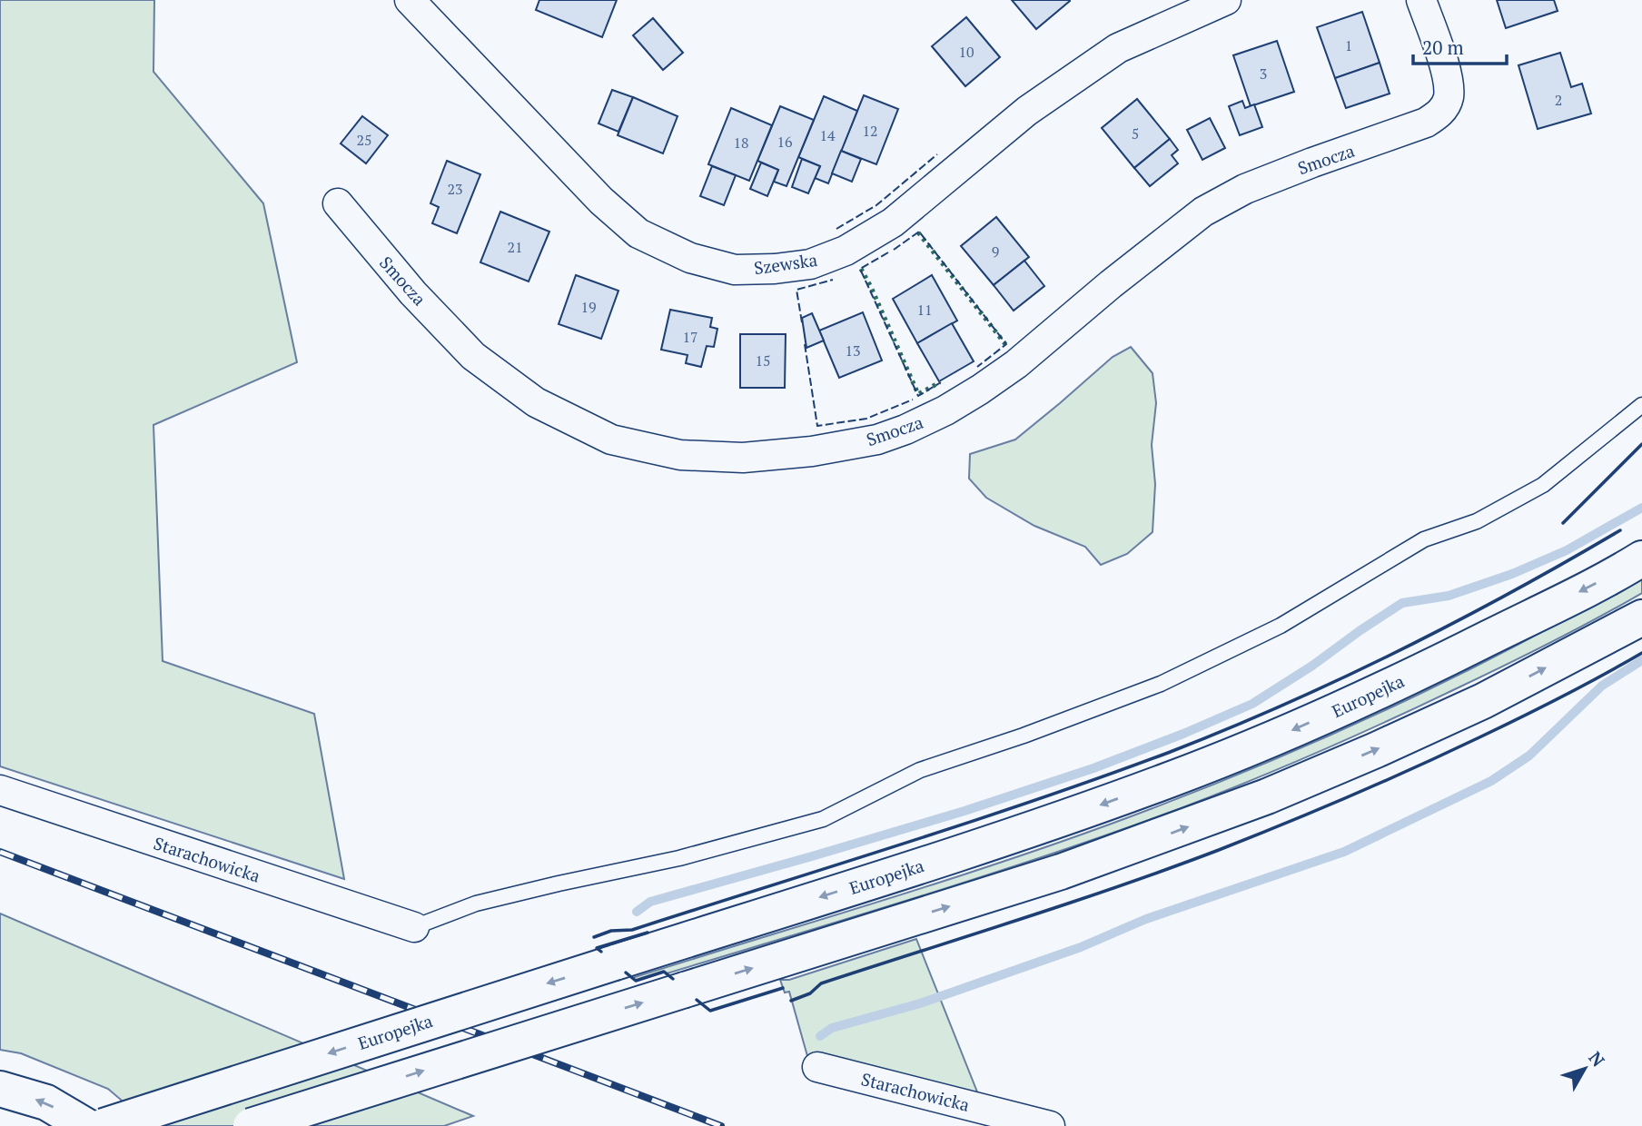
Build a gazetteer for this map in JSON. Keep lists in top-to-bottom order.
{
  "streets": {
    "main road": ["Europejka"],
    "street": ["Smocza", "Szewska", "Starachowicka"]
  },
  "house_numbers": [
    "1",
    "10",
    "3",
    "2",
    "12",
    "5",
    "14",
    "25",
    "16",
    "18",
    "23",
    "21",
    "9",
    "19",
    "11",
    "17",
    "13",
    "15"
  ],
  "scale_bar": "20 m",
  "north": "top right"
}
